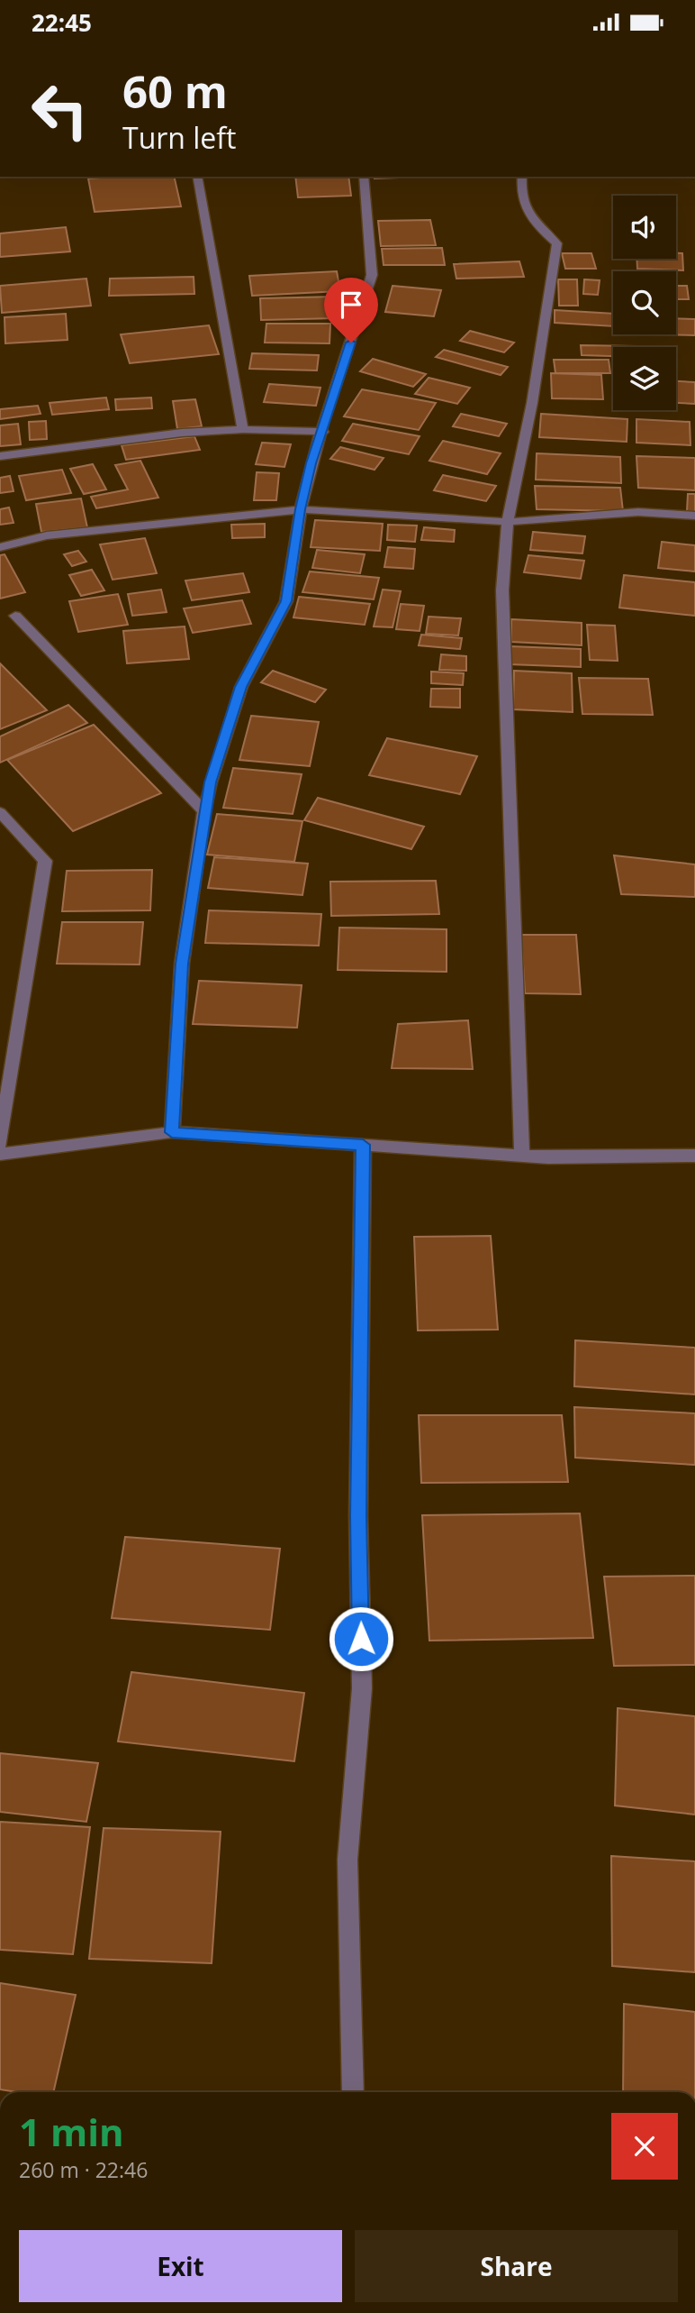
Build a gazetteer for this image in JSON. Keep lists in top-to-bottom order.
{
  "page": {
    "status": "22:45",
    "turn": ["60 m", "Turn left"],
    "heading": ["1 min", "260 m · 22:46"],
    "buttons": ["Exit", "Share"]
  }
}
